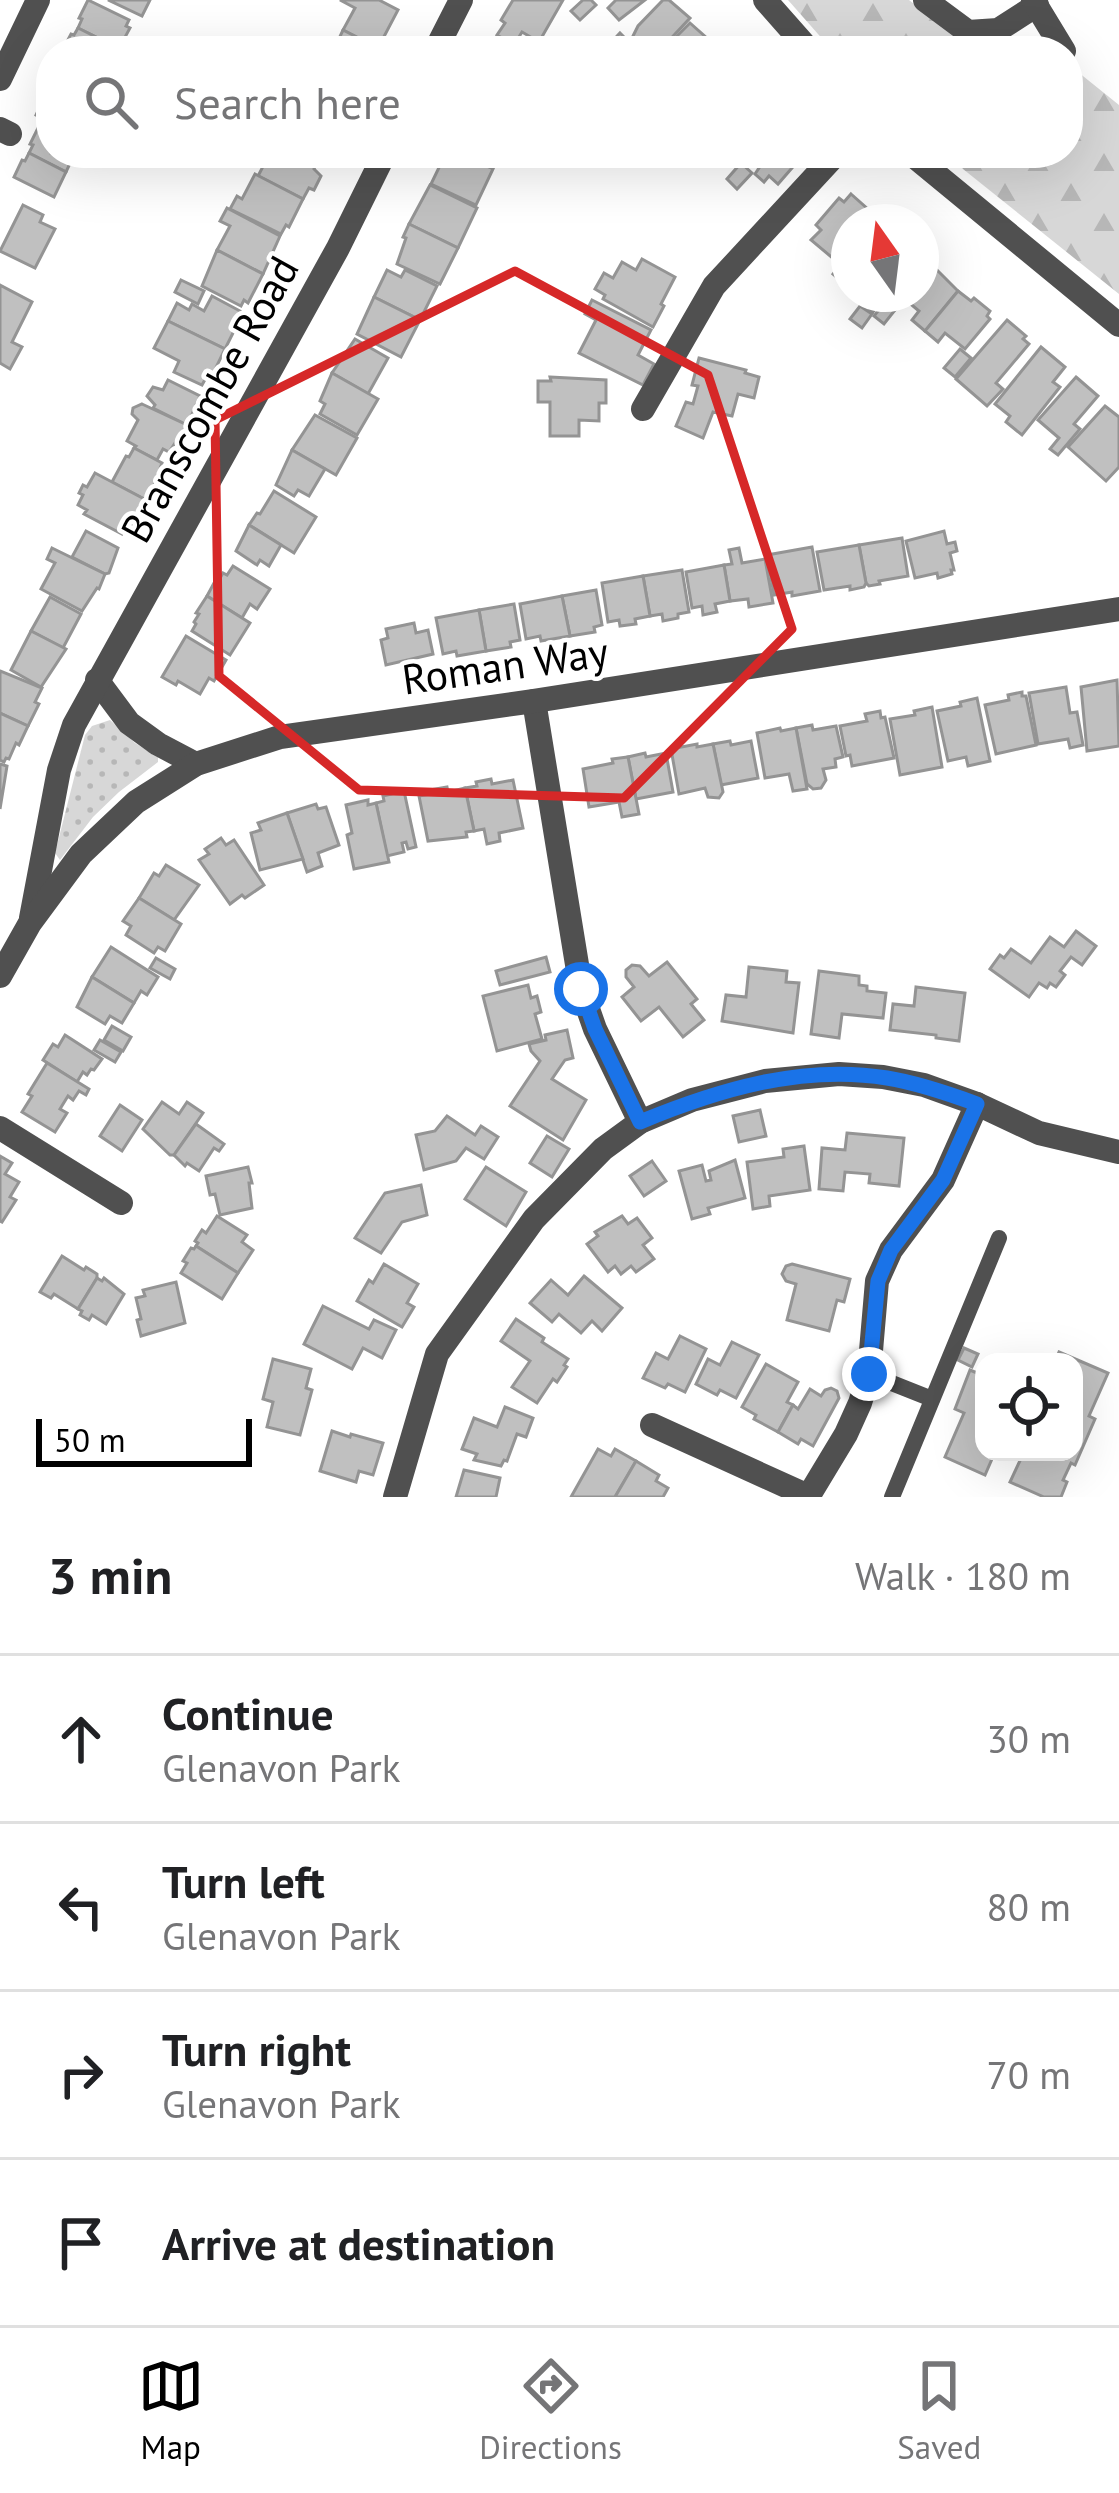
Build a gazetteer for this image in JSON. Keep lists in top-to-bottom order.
{
  "streets": {
    "street": ["Branscombe Road", "Roman Way"]
  },
  "crossings": [
    ["Branscombe Road", "Roman Way"]
  ],
  "scale_bar": "50 m",
  "north": "top",
  "page": {
    "search": "Search here",
    "scale": "50 m",
    "heading": ["3 min", "Walk · 180 m"],
    "list": [
      ["Continue", "Glenavon Park", "30 m"],
      ["Turn left", "Glenavon Park", "80 m"],
      ["Turn right", "Glenavon Park", "70 m"],
      "Arrive at destination"
    ],
    "nav": ["Map", "Directions", "Saved"]
  }
}
